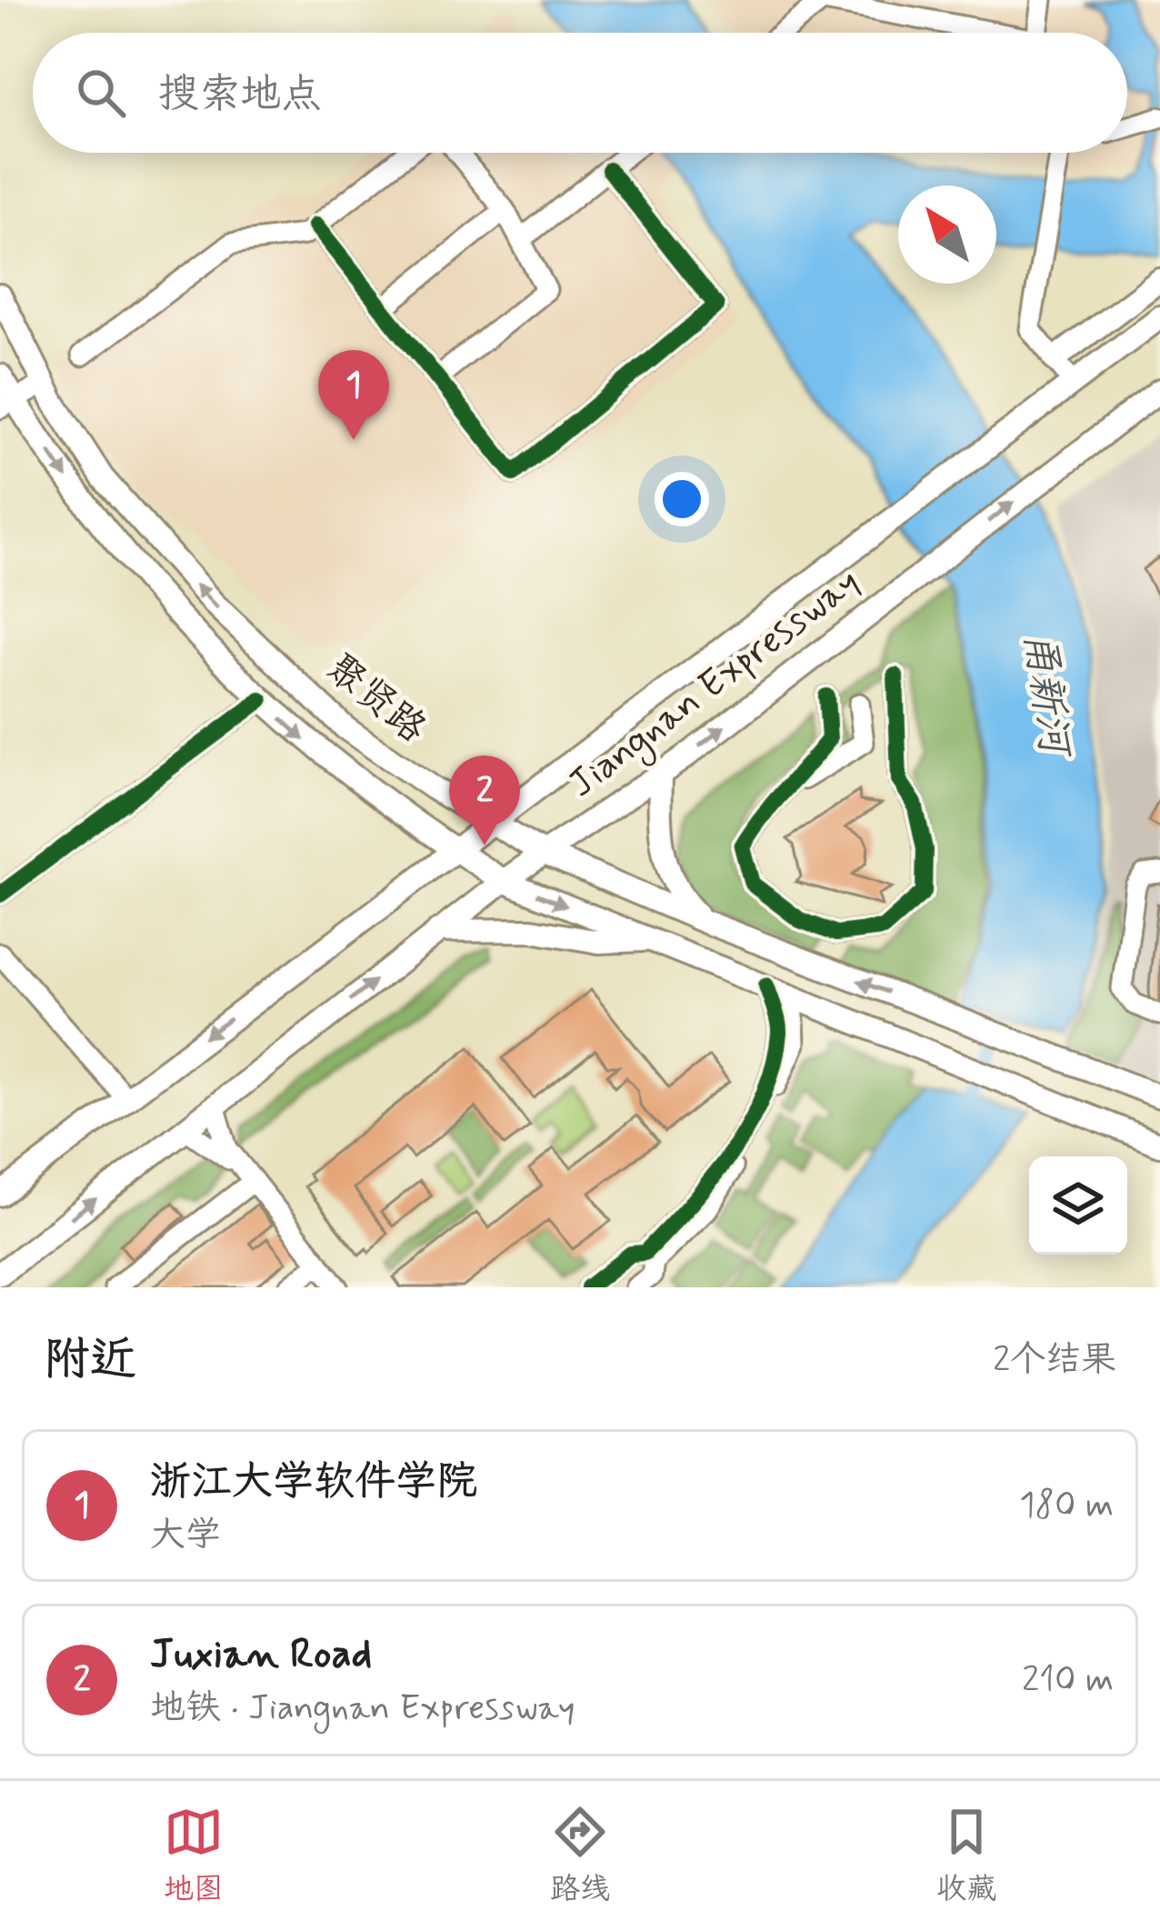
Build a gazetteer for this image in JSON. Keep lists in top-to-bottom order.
{
  "streets": {
    "main road": ["Jiangnan Expressway", "聚贤路"]
  },
  "crossings": [
    ["Jiangnan Expressway", "聚贤路"]
  ],
  "water": ["甬新河"],
  "north": "top left",
  "page": {
    "search": "搜索地点",
    "pins": ["1", "2"],
    "heading": ["附近", "2个结果"],
    "list": [
      {
        "mark": "1",
        "name": "浙江大学软件学院",
        "note": "大学",
        "value": "180 m"
      },
      {
        "mark": "2",
        "name": "Juxian Road",
        "note": "地铁 · Jiangnan Expressway",
        "value": "210 m"
      }
    ],
    "nav": ["地图", "路线", "收藏"]
  }
}
